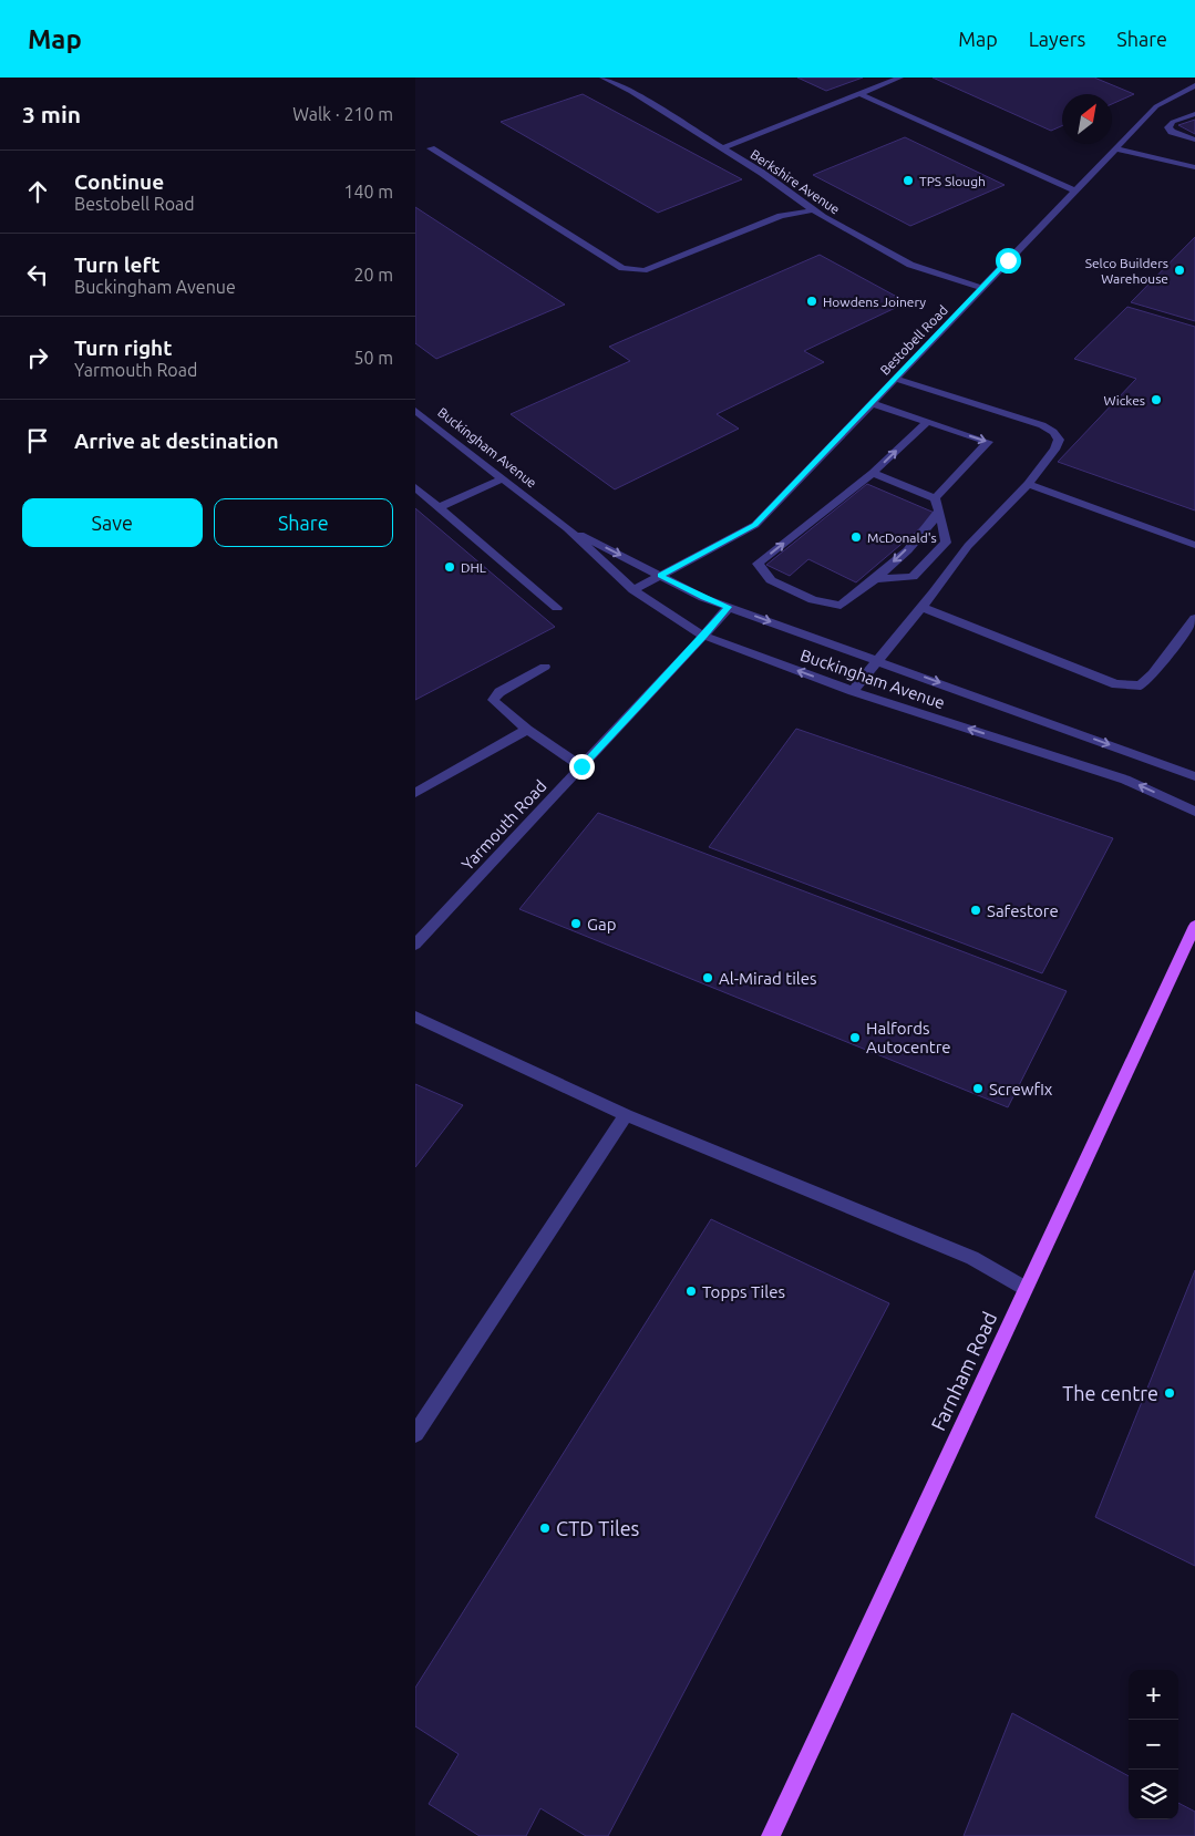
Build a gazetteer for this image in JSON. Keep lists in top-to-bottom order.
{
  "streets": {
    "main road": ["Farnham Road"],
    "street": [
      "Berkshire Avenue",
      "Bestobell Road",
      "Buckingham Avenue",
      "Yarmouth Road"
    ]
  },
  "crossings": [
    ["Berkshire Avenue", "Bestobell Road"],
    ["Bestobell Road", "Buckingham Avenue"],
    ["Buckingham Avenue", "Yarmouth Road"]
  ],
  "places": [
    "TPS Slough",
    "Selco Builders Warehouse",
    "Howdens Joinery",
    "Wickes",
    "McDonald's",
    "DHL",
    "Safestore",
    "Gap",
    "Al-Mirad tiles",
    "Halfords Autocentre",
    "Screwfix",
    "Topps Tiles",
    "The centre",
    "CTD Tiles"
  ],
  "north": "top right",
  "page": {
    "header": "Map",
    "nav": ["Map", "Layers", "Share"],
    "heading": ["3 min", "Walk · 210 m"],
    "list": [
      ["Continue", "Bestobell Road", "140 m"],
      ["Turn left", "Buckingham Avenue", "20 m"],
      ["Turn right", "Yarmouth Road", "50 m"],
      "Arrive at destination"
    ],
    "buttons": ["Save", "Share"],
    "map_buttons": ["+", "−"]
  }
}
